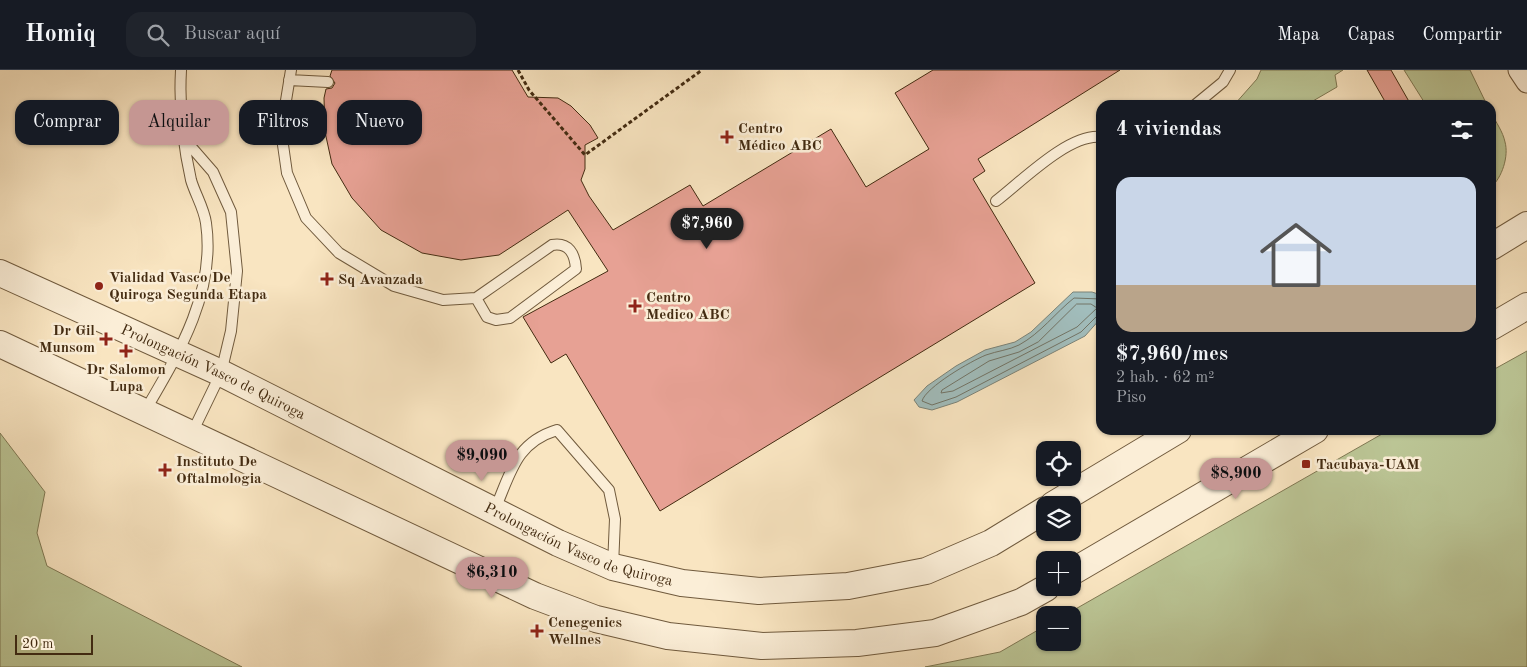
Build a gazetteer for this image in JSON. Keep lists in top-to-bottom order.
{
  "streets": {
    "street": ["Prolongación Vasco de Quiroga"]
  },
  "places": {
    "health": [
      "Centro Médico ABC",
      "Sq Avanzada",
      "Centro Medico ABC",
      "Dr Gil Munsom",
      "Dr Salomon Lupa",
      "Instituto De Oftalmologia",
      "Cenegenics Wellnes"
    ],
    "other": ["Vialidad Vasco De Quiroga Segunda Etapa"],
    "transit": ["Tacubaya-UAM"]
  },
  "scale_bar": "20 m",
  "page": {
    "header": "Homiq",
    "search": "Buscar aquí",
    "nav": ["Mapa", "Capas", "Compartir"],
    "chip": [
      "Comprar",
      "Alquilar",
      "Filtros",
      "Nuevo"
    ],
    "heading": "4 viviendas",
    "list": [
      {
        "name": "$7,960/mes",
        "note": "2 hab. · 62 m² · Piso"
      }
    ],
    "price": [
      "$7,960",
      "$9,090",
      "$8,900",
      "$6,310"
    ],
    "map_buttons": ["+", "−"],
    "scale": "20 m"
  }
}
